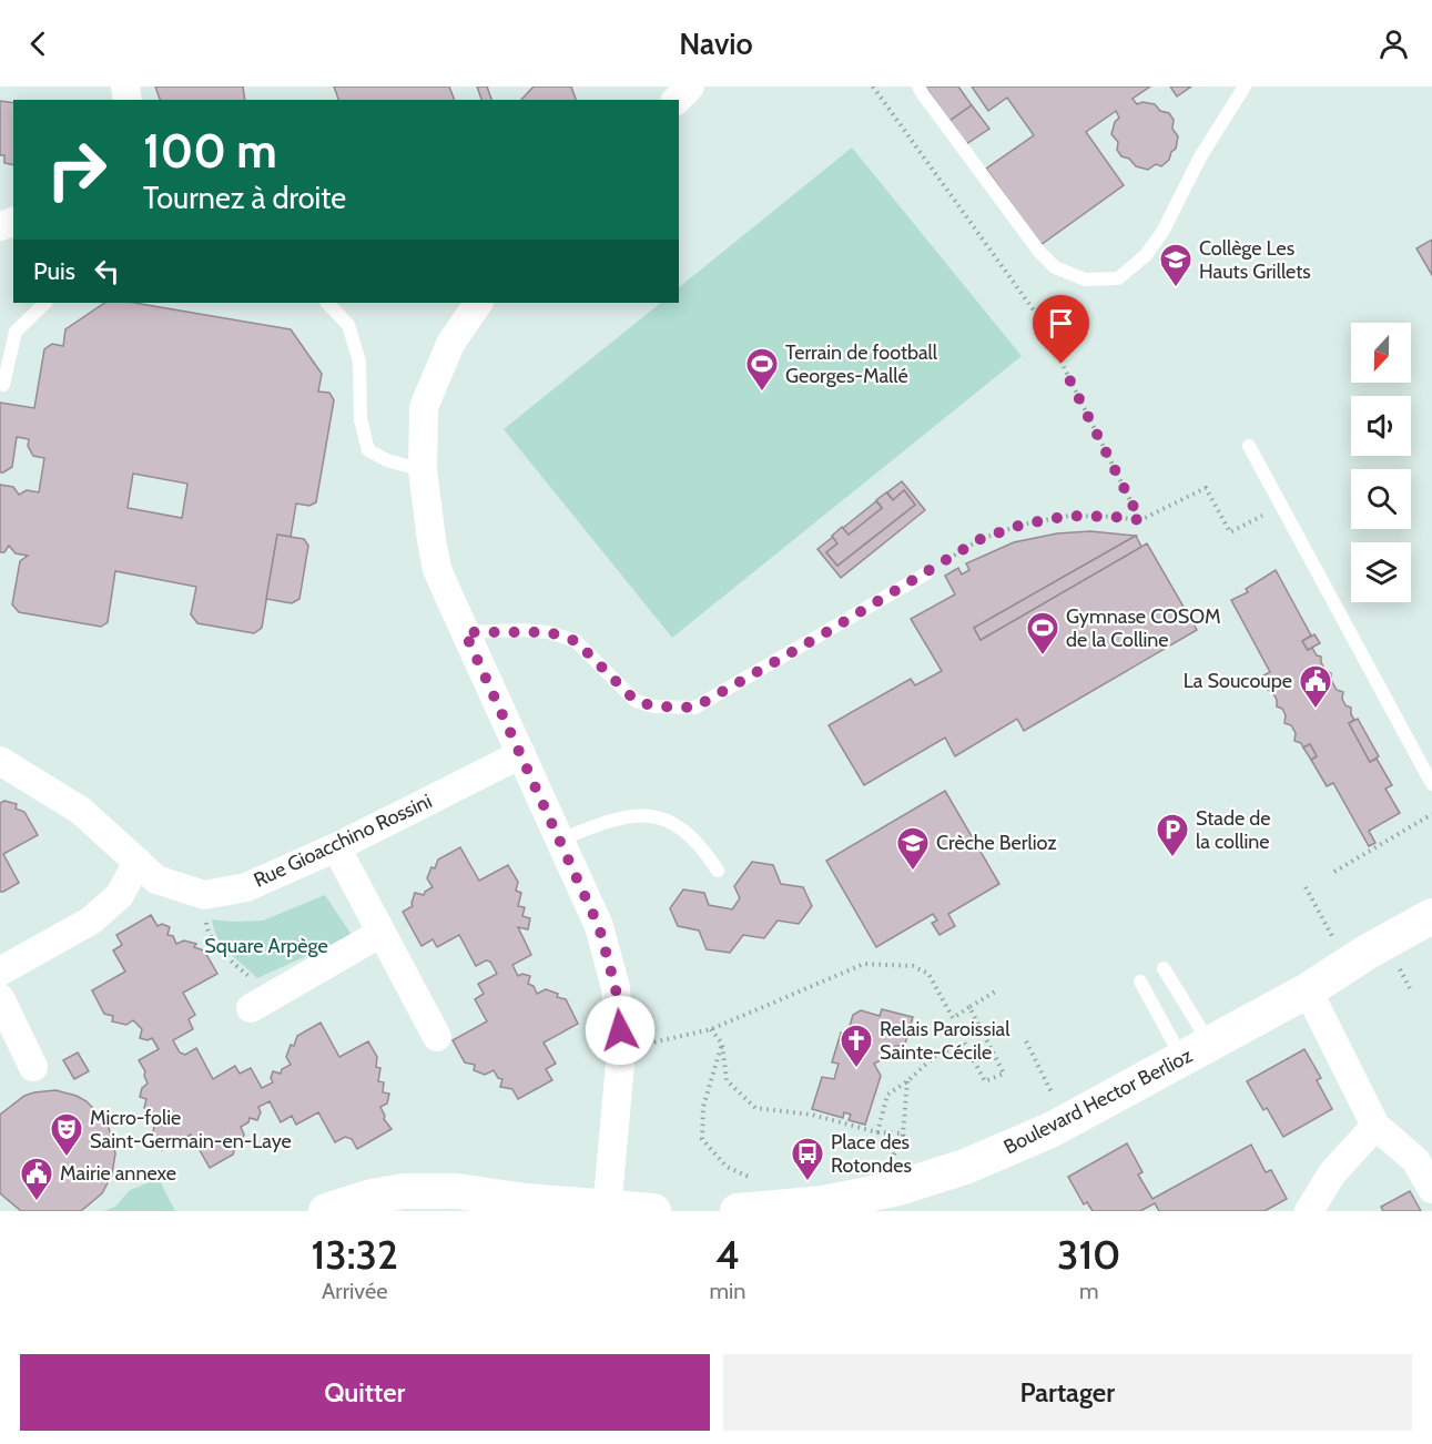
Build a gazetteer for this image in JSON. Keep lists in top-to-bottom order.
{
  "streets": {
    "street": ["Rue Gioacchino Rossini", "Boulevard Hector Berlioz"]
  },
  "parks": ["Square Arpège"],
  "places": {
    "school or university": ["Collège Les Hauts Grillets", "Crèche Berlioz"],
    "sports": ["Terrain de football Georges-Mallé", "Gymnase COSOM de la Colline"],
    "public building": ["La Soucoupe", "Mairie annexe"],
    "parking": ["Stade de la colline"],
    "church": ["Relais Paroissial Sainte-Cécile"],
    "theatre": ["Micro-folie Saint-Germain-en-Laye"],
    "bus stop": ["Place des Rotondes"]
  },
  "north": "bottom",
  "page": {
    "header": "Navio",
    "turn": ["100 m", "Tournez à droite"],
    "then": "Puis",
    "eta": [
      "13:32",
      "Arrivée",
      "4",
      "min",
      "310",
      "m"
    ],
    "buttons": ["Quitter", "Partager"]
  }
}
